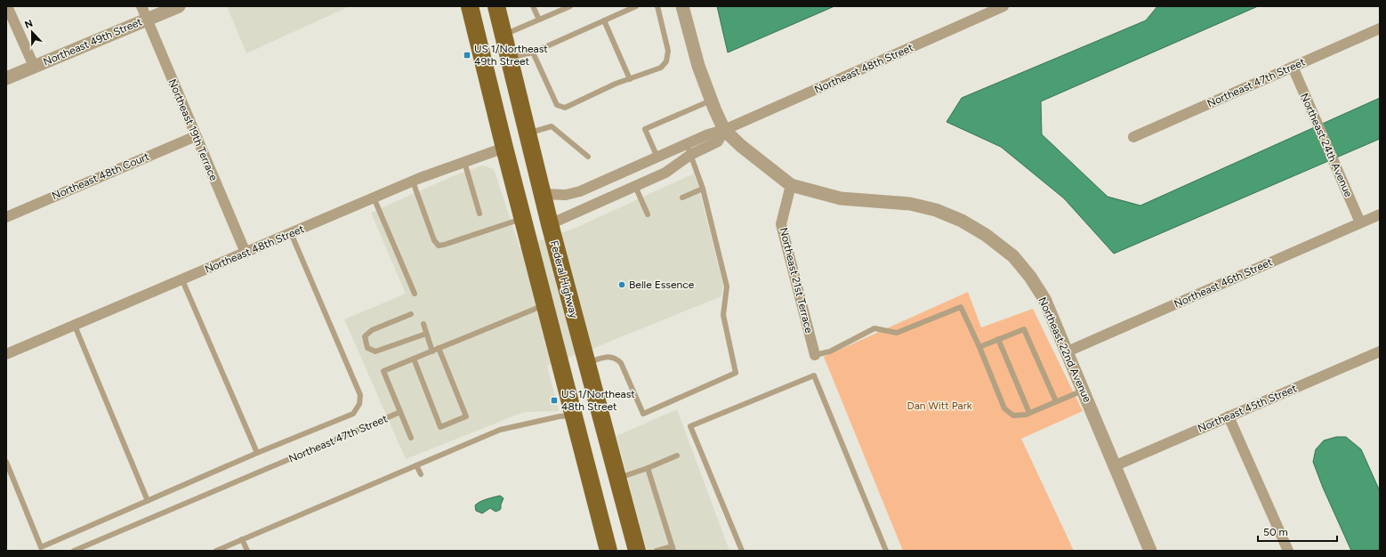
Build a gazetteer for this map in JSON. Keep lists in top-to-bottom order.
{
  "streets": {
    "main road": ["Federal Highway"],
    "street": [
      "Northeast 49th Street",
      "Northeast 48th Street",
      "Northeast 47th Street",
      "Northeast 19th Terrace",
      "Northeast 24th Avenue",
      "Northeast 48th Court",
      "Northeast 21st Terrace",
      "Northeast 46th Street",
      "Northeast 22nd Avenue",
      "Northeast 45th Street"
    ]
  },
  "crossings": [
    ["Northeast 49th Street", "Northeast 19th Terrace"],
    ["Northeast 48th Street", "Northeast 19th Terrace"],
    ["Northeast 48th Street", "Federal Highway"],
    ["Northeast 48th Street", "Northeast 22nd Avenue"],
    ["Northeast 47th Street", "Northeast 24th Avenue"],
    ["Northeast 19th Terrace", "Northeast 48th Court"],
    ["Northeast 24th Avenue", "Northeast 46th Street"],
    ["Northeast 21st Terrace", "Northeast 22nd Avenue"],
    ["Northeast 46th Street", "Northeast 22nd Avenue"],
    ["Northeast 22nd Avenue", "Northeast 45th Street"]
  ],
  "parks": ["Dan Witt Park"],
  "places": {
    "transit": ["US 1/Northeast 49th Street", "US 1/Northeast 48th Street"],
    "other": ["Belle Essence"]
  },
  "scale_bar": "50 m",
  "north": "top"
}
